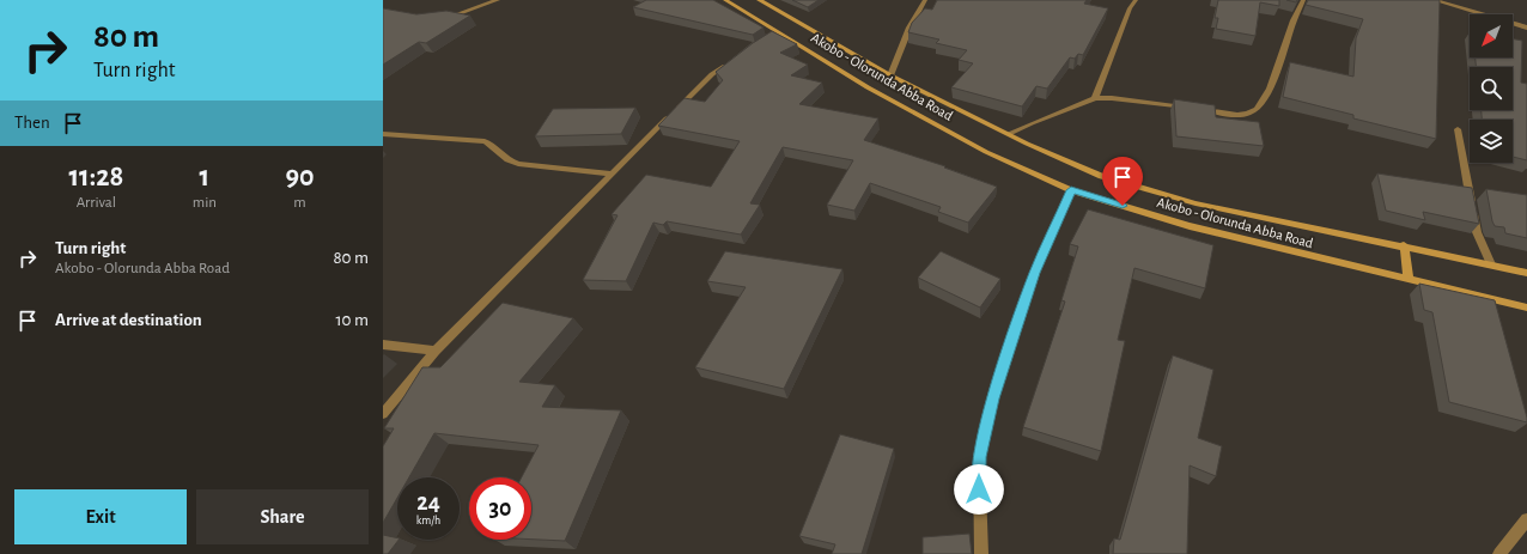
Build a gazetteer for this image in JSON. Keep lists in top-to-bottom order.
{
  "streets": {
    "main road": ["Akobo - Olorunda Abba Road"]
  },
  "north": "bottom left",
  "page": {
    "turn": ["80 m", "Turn right"],
    "then": "Then",
    "eta": [
      "11:28",
      "Arrival",
      "1",
      "min",
      "90",
      "m"
    ],
    "list": [
      {
        "name": "Turn right",
        "note": "Akobo - Olorunda Abba Road",
        "value": "80 m"
      },
      {
        "name": "Arrive at destination",
        "value": "10 m"
      }
    ],
    "speed": "24 km/h",
    "limit": "30",
    "buttons": ["Exit", "Share"]
  }
}
